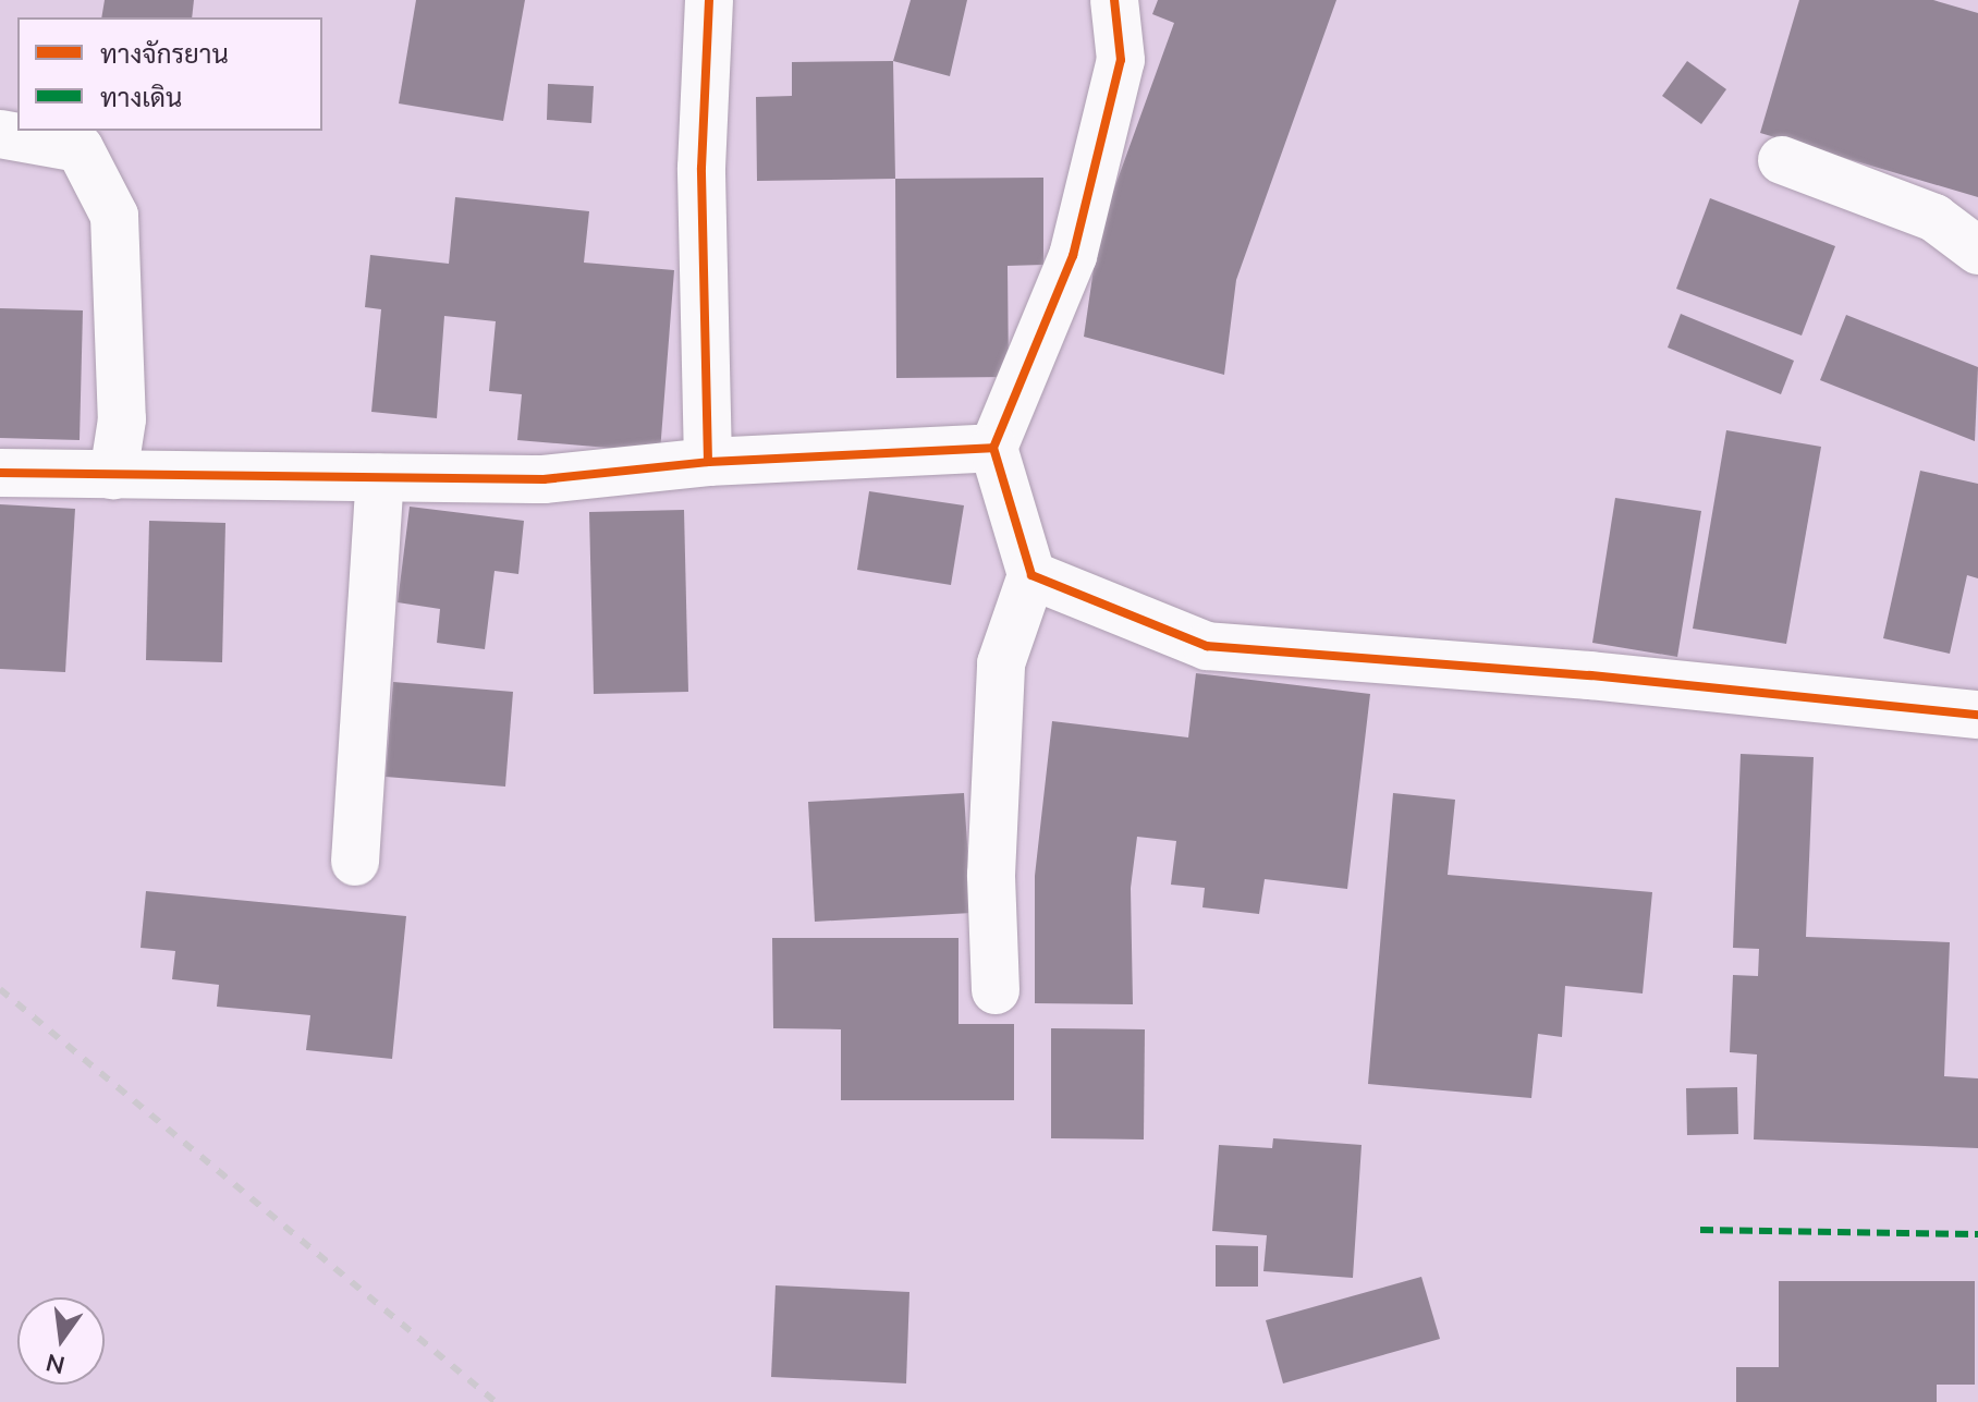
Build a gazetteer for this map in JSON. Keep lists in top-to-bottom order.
{
  "legend": ["ทางจักรยาน", "ทางเดิน"],
  "north": "bottom"
}
